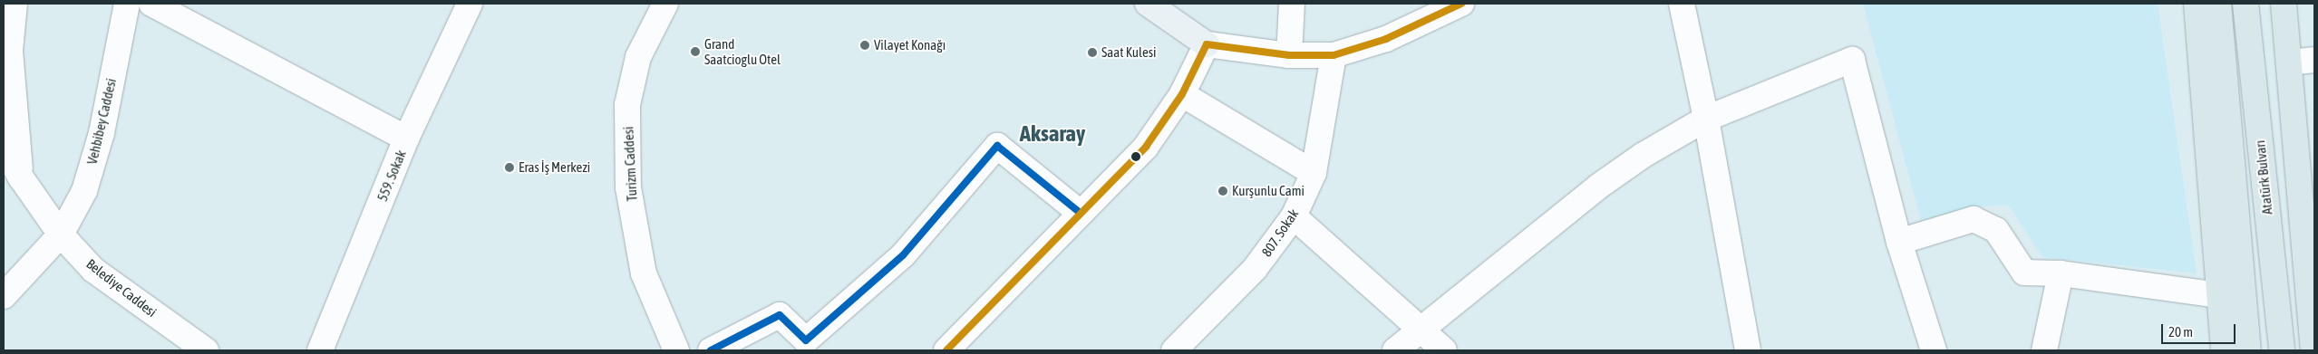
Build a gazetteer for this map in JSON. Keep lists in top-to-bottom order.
{
  "streets": {
    "main road": ["Atatürk Bulvarı"],
    "street": [
      "Vehbibey Caddesi",
      "Turizm Caddesi",
      "559. Sokak",
      "807. Sokak",
      "Belediye Caddesi"
    ]
  },
  "crossings": [
    ["Vehbibey Caddesi", "Belediye Caddesi"]
  ],
  "districts": ["Aksaray"],
  "places": [
    "Vilayet Konağı",
    "Grand Saatcioglu Otel",
    "Saat Kulesi",
    "Eras İş Merkezi",
    "Kurşunlu Cami"
  ],
  "scale_bar": "20 m"
}
